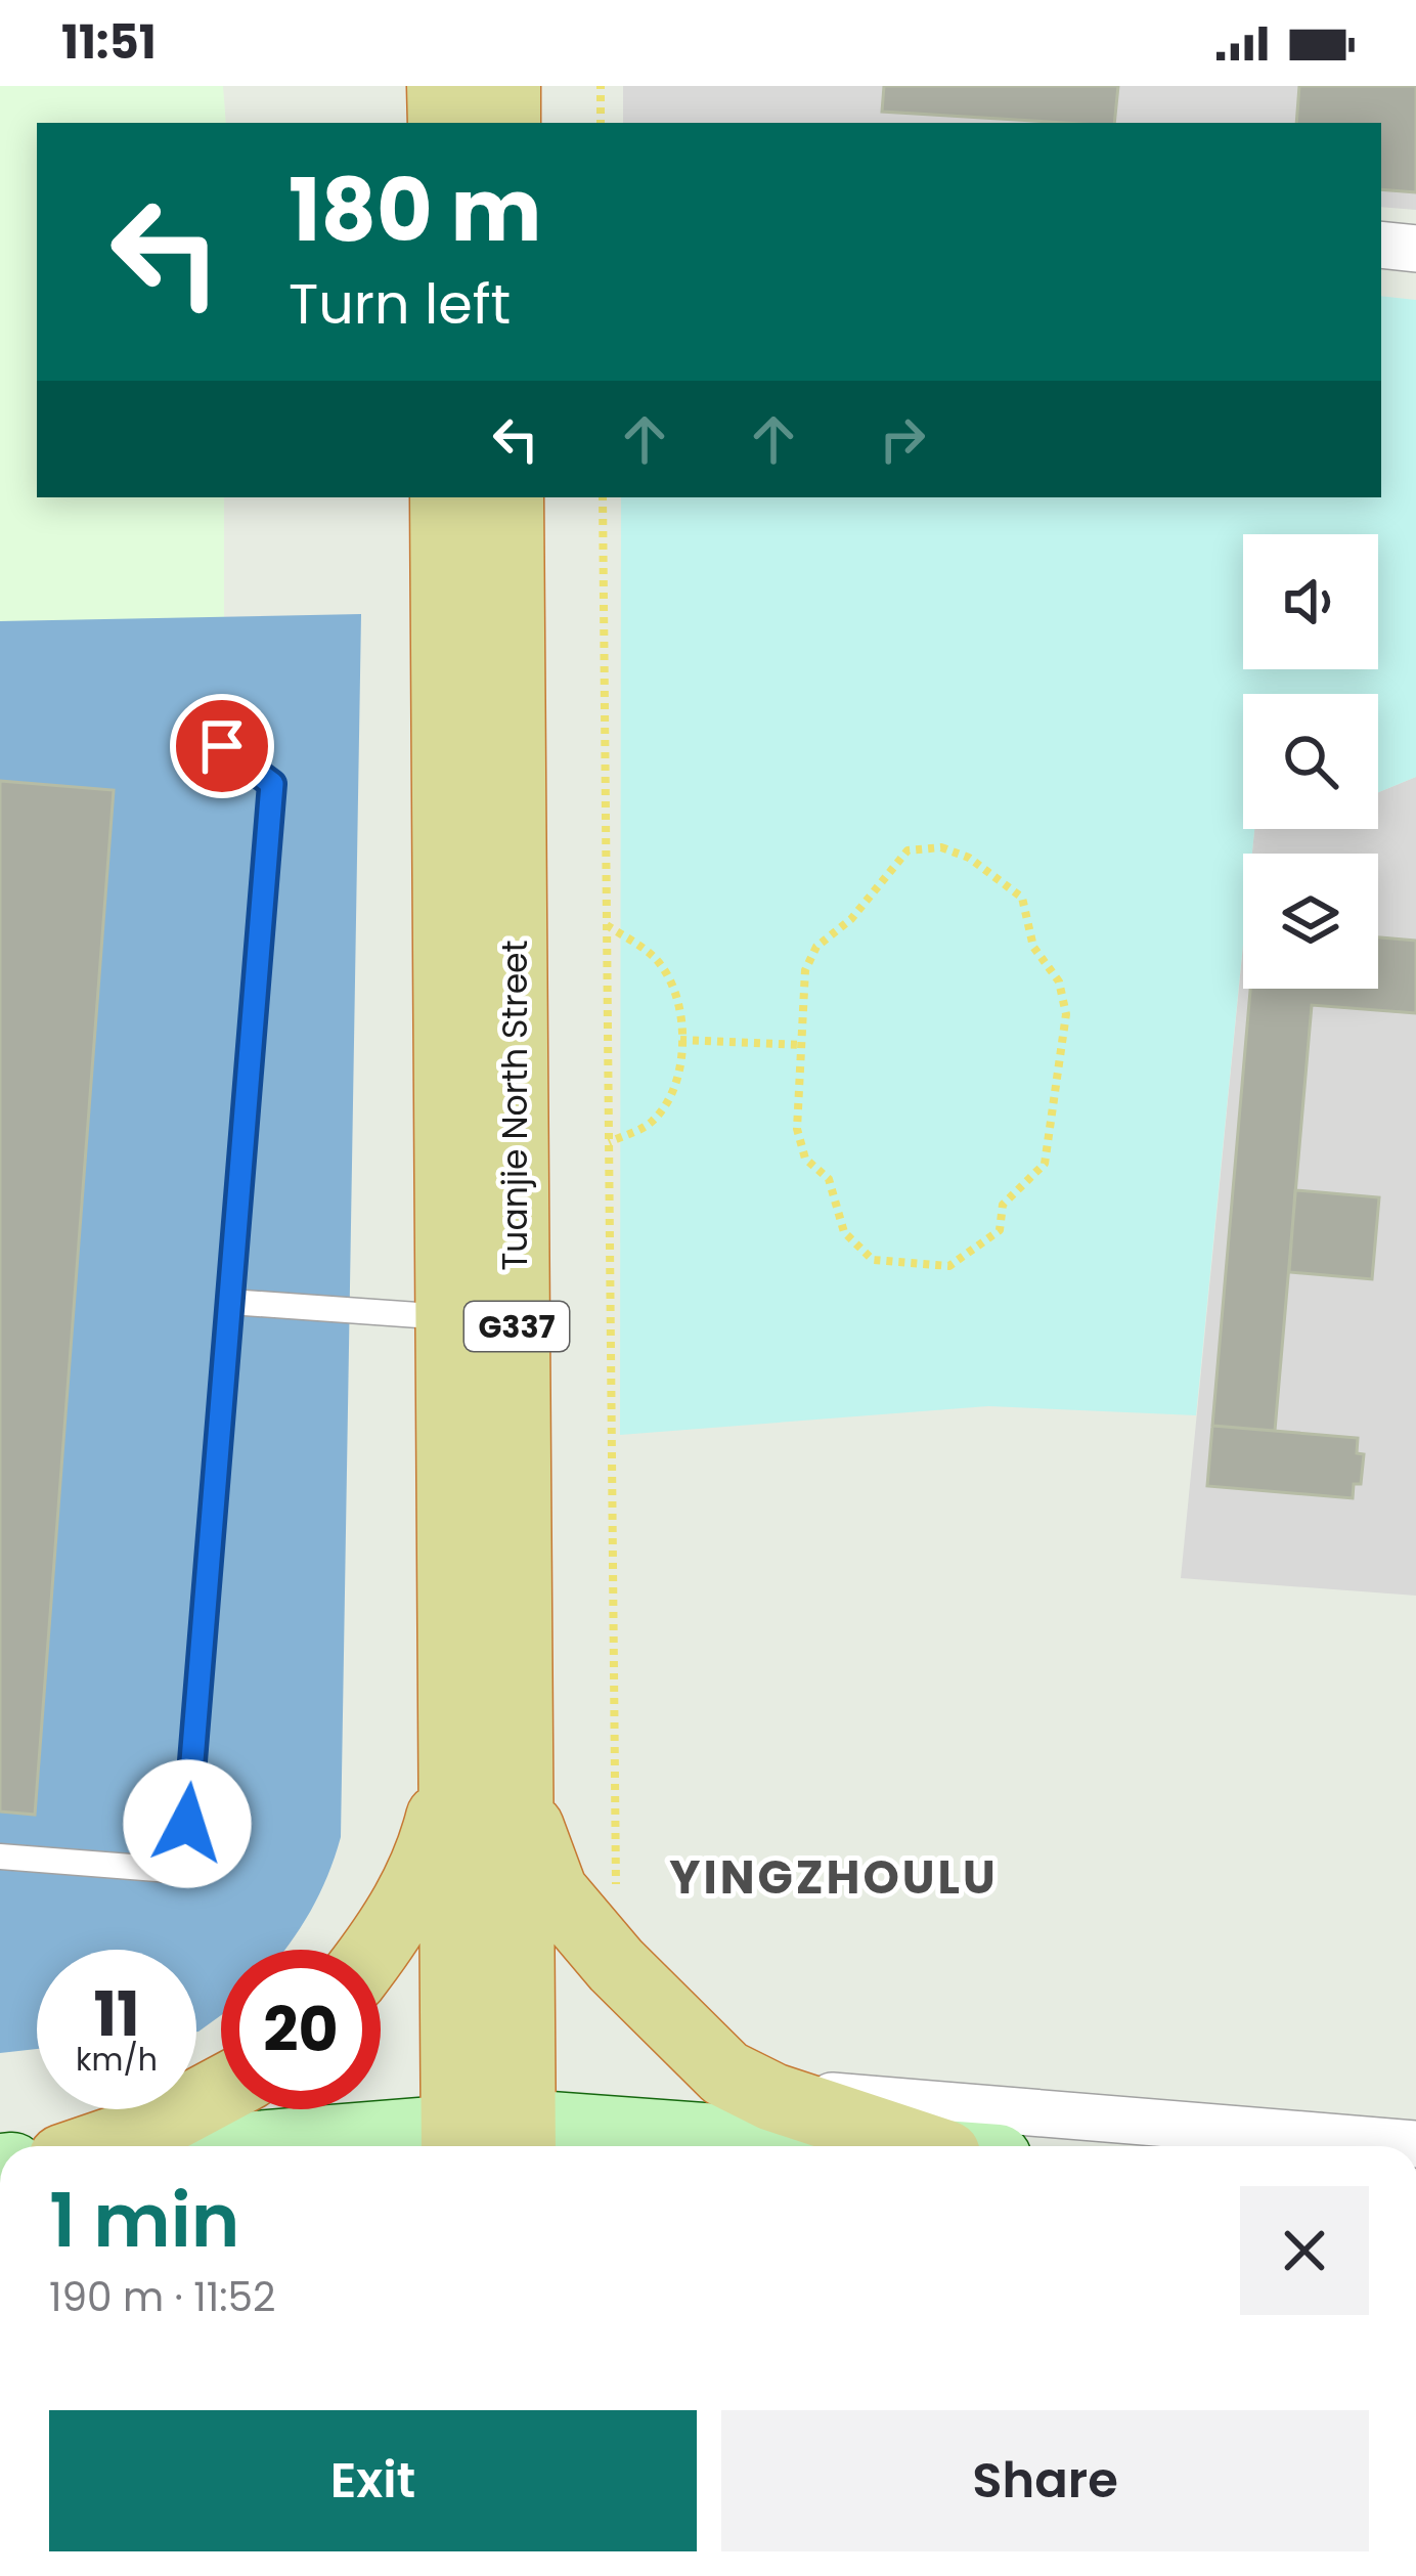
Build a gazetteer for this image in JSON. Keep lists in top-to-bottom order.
{
  "streets": {
    "highway": ["Tuanjie North Street", "G337"]
  },
  "districts": ["YINGZHOULU"],
  "page": {
    "status": "11:51",
    "turn": ["180 m", "Turn left"],
    "speed": "11 km/h",
    "limit": "20",
    "heading": ["1 min", "190 m · 11:52"],
    "buttons": ["Exit", "Share"]
  }
}
